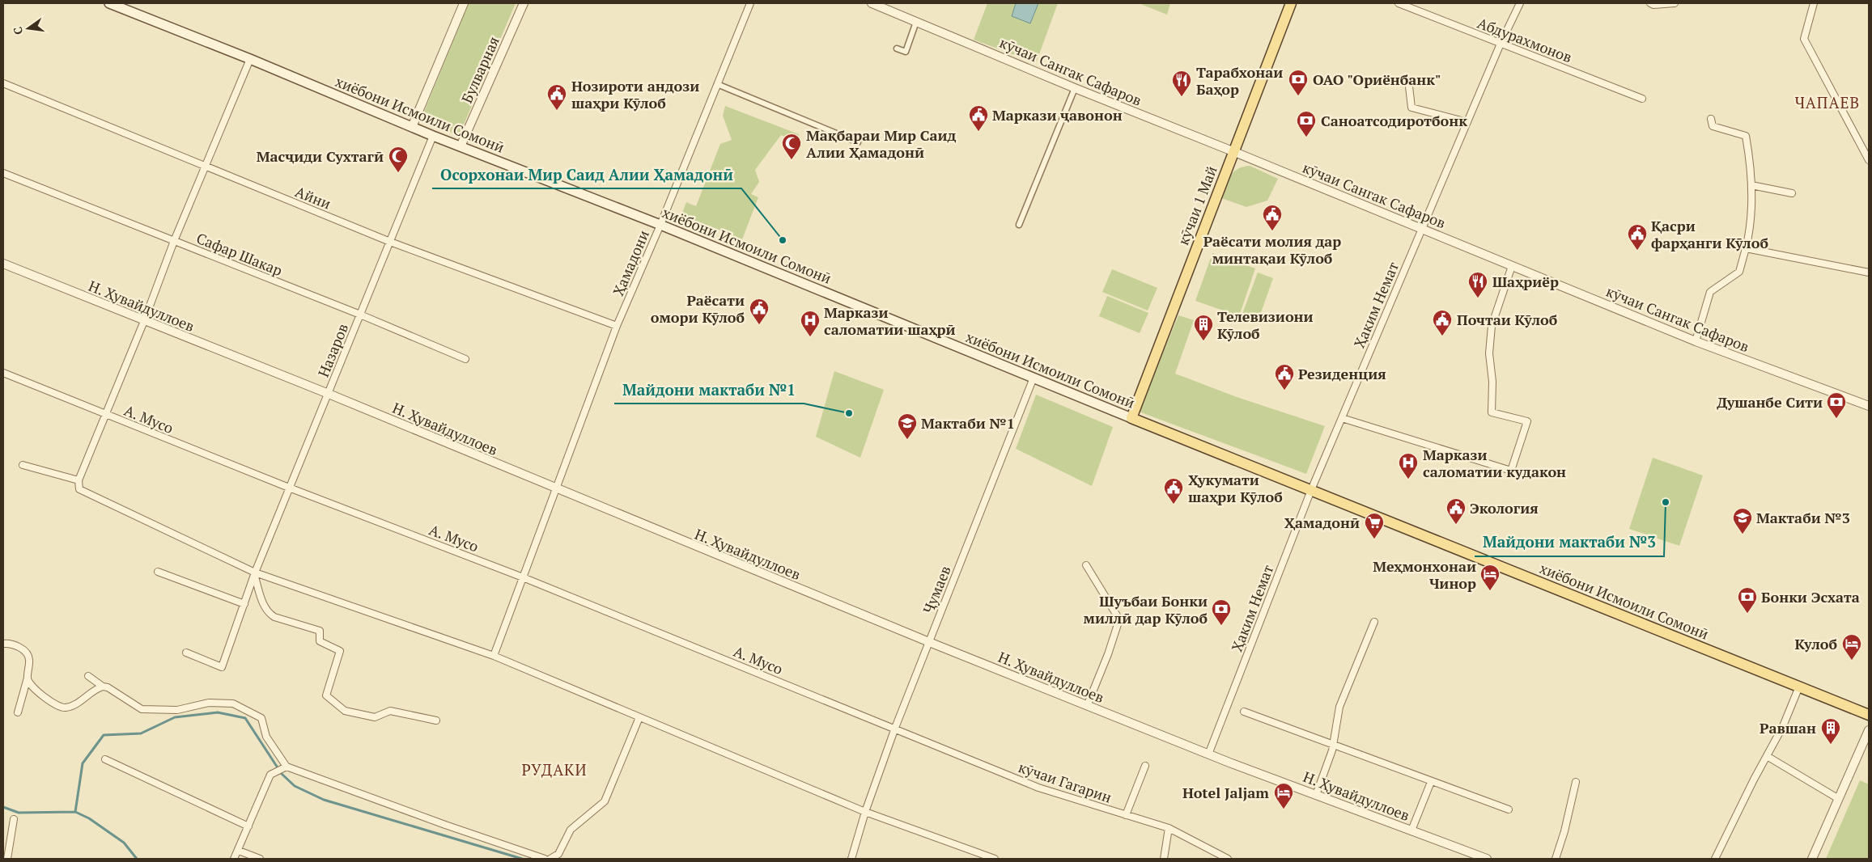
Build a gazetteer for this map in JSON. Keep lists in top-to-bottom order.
{
  "streets": {
    "main road": ["хиёбони Исмоили Сомонӣ", "кӯчаи 1 Май"],
    "street": [
      "Абдурахмонов",
      "Булварная",
      "кӯчаи Сангак Сафаров",
      "Айни",
      "Сафар Шакар",
      "Ҳамадони",
      "Ҳаким Немат",
      "Н. Ҳувайдуллоев",
      "Назаров",
      "А. Мусо",
      "Ҷумаев",
      "кӯчаи Гагарин"
    ]
  },
  "crossings": [
    ["Абдурахмонов", "Ҳаким Немат"],
    ["Булварная", "хиёбони Исмоили Сомонӣ"],
    ["кӯчаи Сангак Сафаров", "кӯчаи 1 Май"],
    ["кӯчаи Сангак Сафаров", "Ҳаким Немат"],
    ["хиёбони Исмоили Сомонӣ", "кӯчаи 1 Май"],
    ["хиёбони Исмоили Сомонӣ", "Ҳамадони"],
    ["хиёбони Исмоили Сомонӣ", "Ҳаким Немат"],
    ["хиёбони Исмоили Сомонӣ", "Назаров"],
    ["хиёбони Исмоили Сомонӣ", "Ҷумаев"],
    ["Айни", "Ҳамадони"],
    ["Айни", "Назаров"],
    ["Сафар Шакар", "Назаров"],
    ["Ҳамадони", "Н. Ҳувайдуллоев"],
    ["Ҳамадони", "А. Мусо"],
    ["Ҳаким Немат", "Н. Ҳувайдуллоев"],
    ["Н. Ҳувайдуллоев", "Назаров"],
    ["Н. Ҳувайдуллоев", "Ҷумаев"],
    ["Назаров", "А. Мусо"],
    ["А. Мусо", "Ҷумаев"],
    ["А. Мусо", "кӯчаи Гагарин"],
    ["Ҷумаев", "кӯчаи Гагарин"]
  ],
  "districts": ["ЧАПАЕВ", "РУДАКИ"],
  "places": {
    "bank": [
      "ОАО \"Ориёнбанк\"",
      "Саноатсодиротбонк",
      "Душанбе Сити",
      "Бонки Эсхата",
      "Шуъбаи Бонки миллӣ дар Кӯлоб"
    ],
    "restaurant": ["Тарабхонаи Баҳор", "Шаҳриёр"],
    "public building": [
      "Нозироти андози шаҳри Кӯлоб",
      "Маркази ҷавонон",
      "Раёсати молия дар минтақаи Кӯлоб",
      "Қасри фарҳанги Кӯлоб",
      "Раёсати омори Кӯлоб",
      "Почтаи Кӯлоб",
      "Резиденция",
      "Ҳукумати шаҳри Кӯлоб",
      "Экология"
    ],
    "mosque": ["Мақбараи Мир Саид Алии Ҳамадонӣ", "Масҷиди Сухтагӣ"],
    "other": ["Осорхонаи Мир Саид Алии Ҳамадонӣ", "Майдони мактаби №1", "Майдони мактаби №3"],
    "hospital": ["Маркази саломатии шаҳрӣ", "Маркази саломатии кудакон"],
    "building": ["Телевизиони Кӯлоб", "Равшан"],
    "school or university": ["Мактаби №1", "Мактаби №3"],
    "supermarket": ["Ҳамадонӣ"],
    "hotel": ["Меҳмонхонаи Чинор", "Кулоб", "Hotel Jaljam"]
  },
  "north": "left"
}
